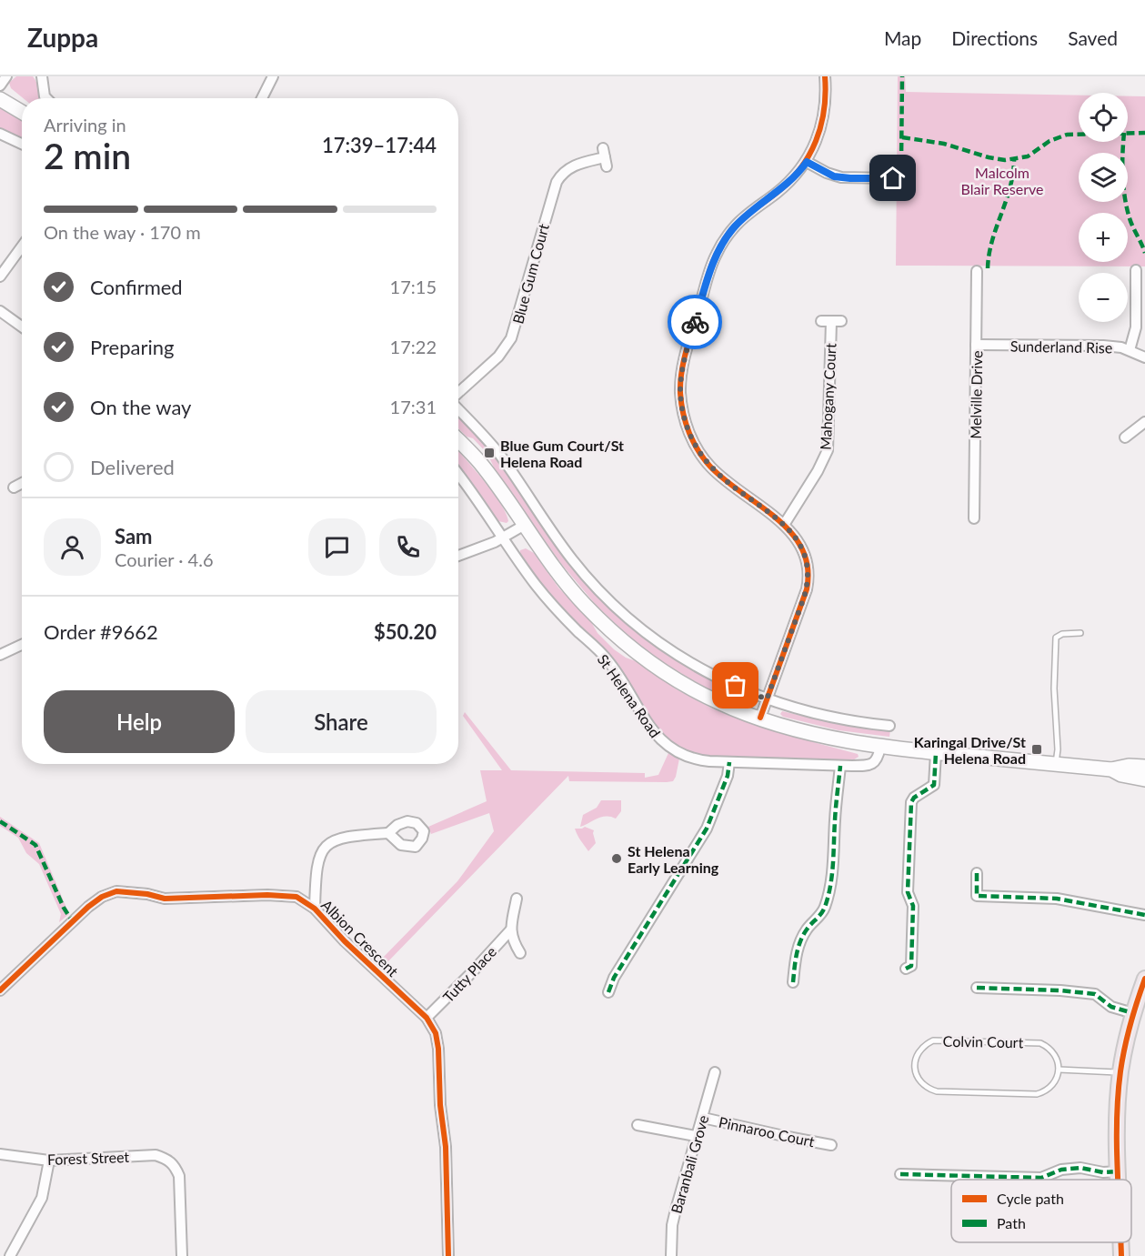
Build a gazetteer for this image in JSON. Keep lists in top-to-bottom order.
{
  "streets": {
    "main road": ["St Helena Road"],
    "street": [
      "Blue Gum Court",
      "Sunderland Rise",
      "Melville Drive",
      "Mahogany Court",
      "Albion Crescent",
      "Tutty Place",
      "Pinnaroo Court",
      "Forest Street",
      "Baranbali Grove"
    ],
    "lane": ["Colvin Court"]
  },
  "crossings": [
    ["Sunderland Rise", "Melville Drive"],
    ["Albion Crescent", "Tutty Place"],
    ["Pinnaroo Court", "Baranbali Grove"]
  ],
  "parks": ["Malcolm Blair Reserve"],
  "places": {
    "transit": ["Blue Gum Court/St Helena Road", "Karingal Drive/St Helena Road"],
    "other": ["St Helena Early Learning"]
  },
  "legend": ["Cycle path", "Path"],
  "page": {
    "header": "Zuppa",
    "nav": ["Map", "Directions", "Saved"],
    "map_buttons": ["+", "−"],
    "heading": ["2 min", "Arriving in", "17:39–17:44"],
    "panel": [
      "Sam",
      "Courier · 4.6",
      "Order #9662",
      "$50.20"
    ],
    "bar": "On the way · 170 m",
    "list": [
      ["Confirmed", "17:15"],
      ["Preparing", "17:22"],
      ["On the way", "17:31"],
      "Delivered"
    ],
    "buttons": ["Help", "Share"]
  }
}
